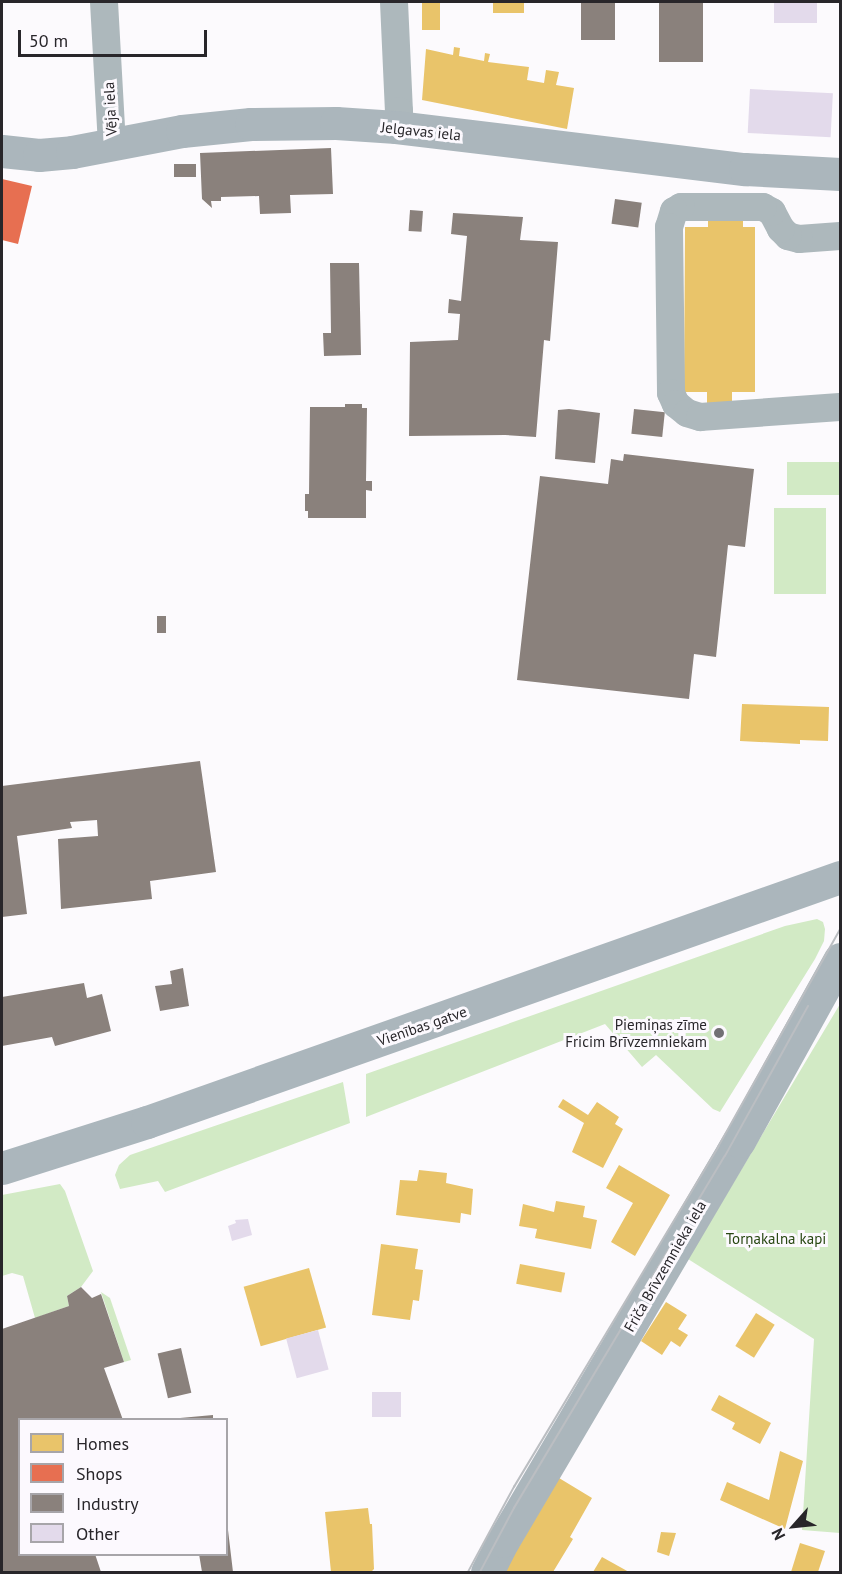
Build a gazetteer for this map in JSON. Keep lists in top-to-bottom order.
{
  "streets": {
    "street": [
      "Vēja iela",
      "Jelgavas iela",
      "Vienības gatve",
      "Friča Brīvzemnieka iela"
    ]
  },
  "crossings": [
    ["Vēja iela", "Jelgavas iela"]
  ],
  "parks": ["Torņakalna kapi"],
  "places": ["Piemiņas zīme Fricim Brīvzemniekam"],
  "legend": [
    "Homes",
    "Shops",
    "Industry",
    "Other"
  ],
  "scale_bar": "50 m",
  "north": "bottom left"
}
